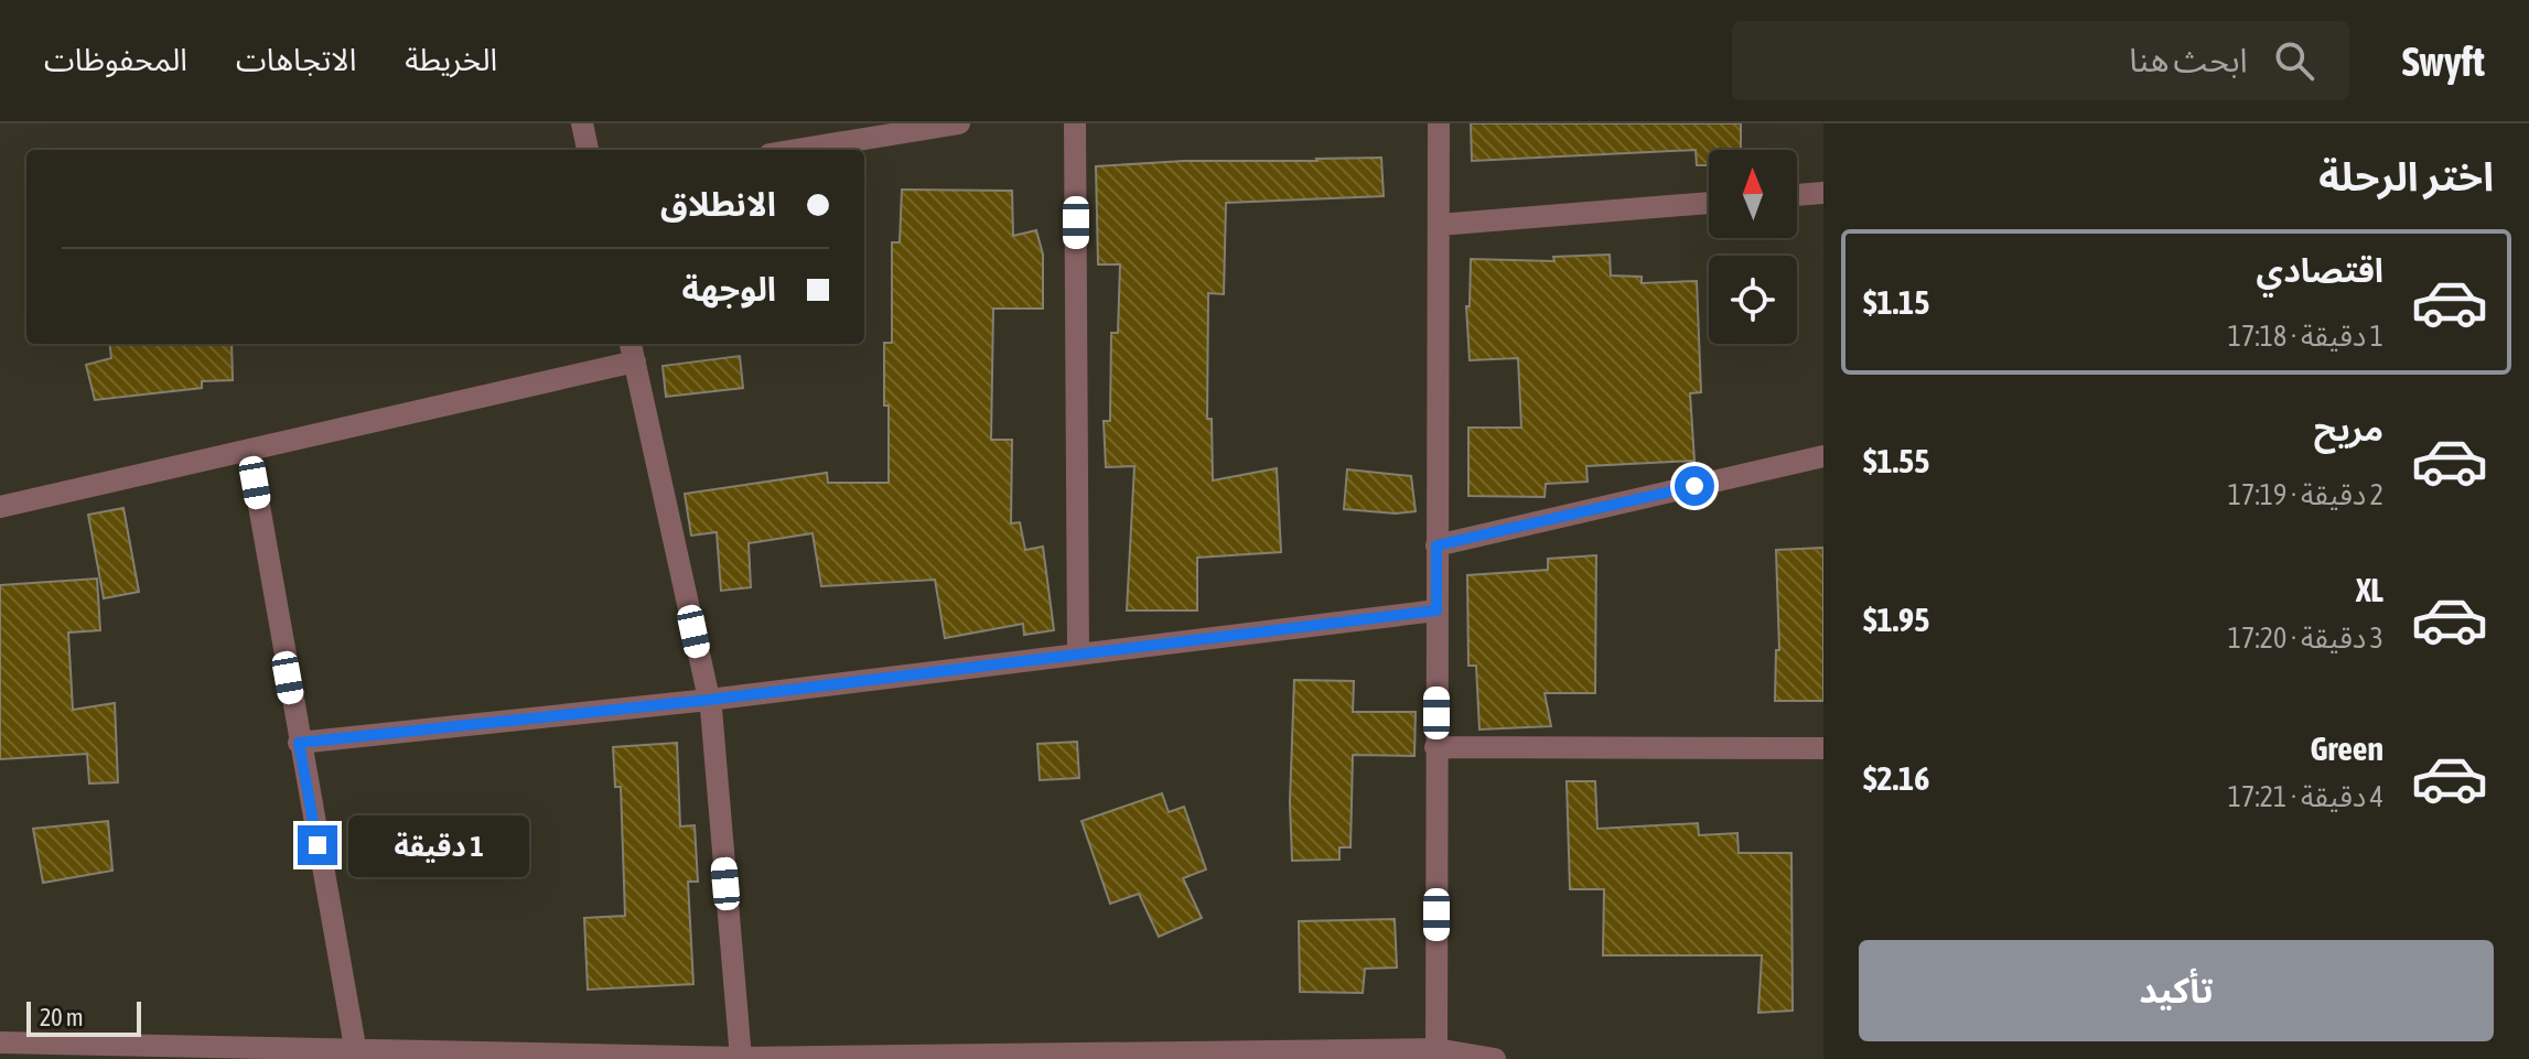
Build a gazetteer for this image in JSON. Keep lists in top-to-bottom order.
{
  "scale_bar": "20 m",
  "north": "top",
  "page": {
    "header": "Swyft",
    "search": "ابحث هنا",
    "nav": ["الخريطة", "الاتجاهات", "المحفوظات"],
    "heading": "اختر الرحلة",
    "banner": ["الانطلاق", "الوجهة"],
    "list": [
      {
        "name": "اقتصادي",
        "note": "1 دقيقة · 17:18",
        "value": "$1.15"
      },
      {
        "name": "مريح",
        "note": "2 دقيقة · 17:19",
        "value": "$1.55"
      },
      {
        "name": "XL",
        "note": "3 دقيقة · 17:20",
        "value": "$1.95"
      },
      {
        "name": "Green",
        "note": "4 دقيقة · 17:21",
        "value": "$2.16"
      }
    ],
    "bubble": "1 دقيقة",
    "buttons": "تأكيد",
    "scale": "20 m"
  }
}
